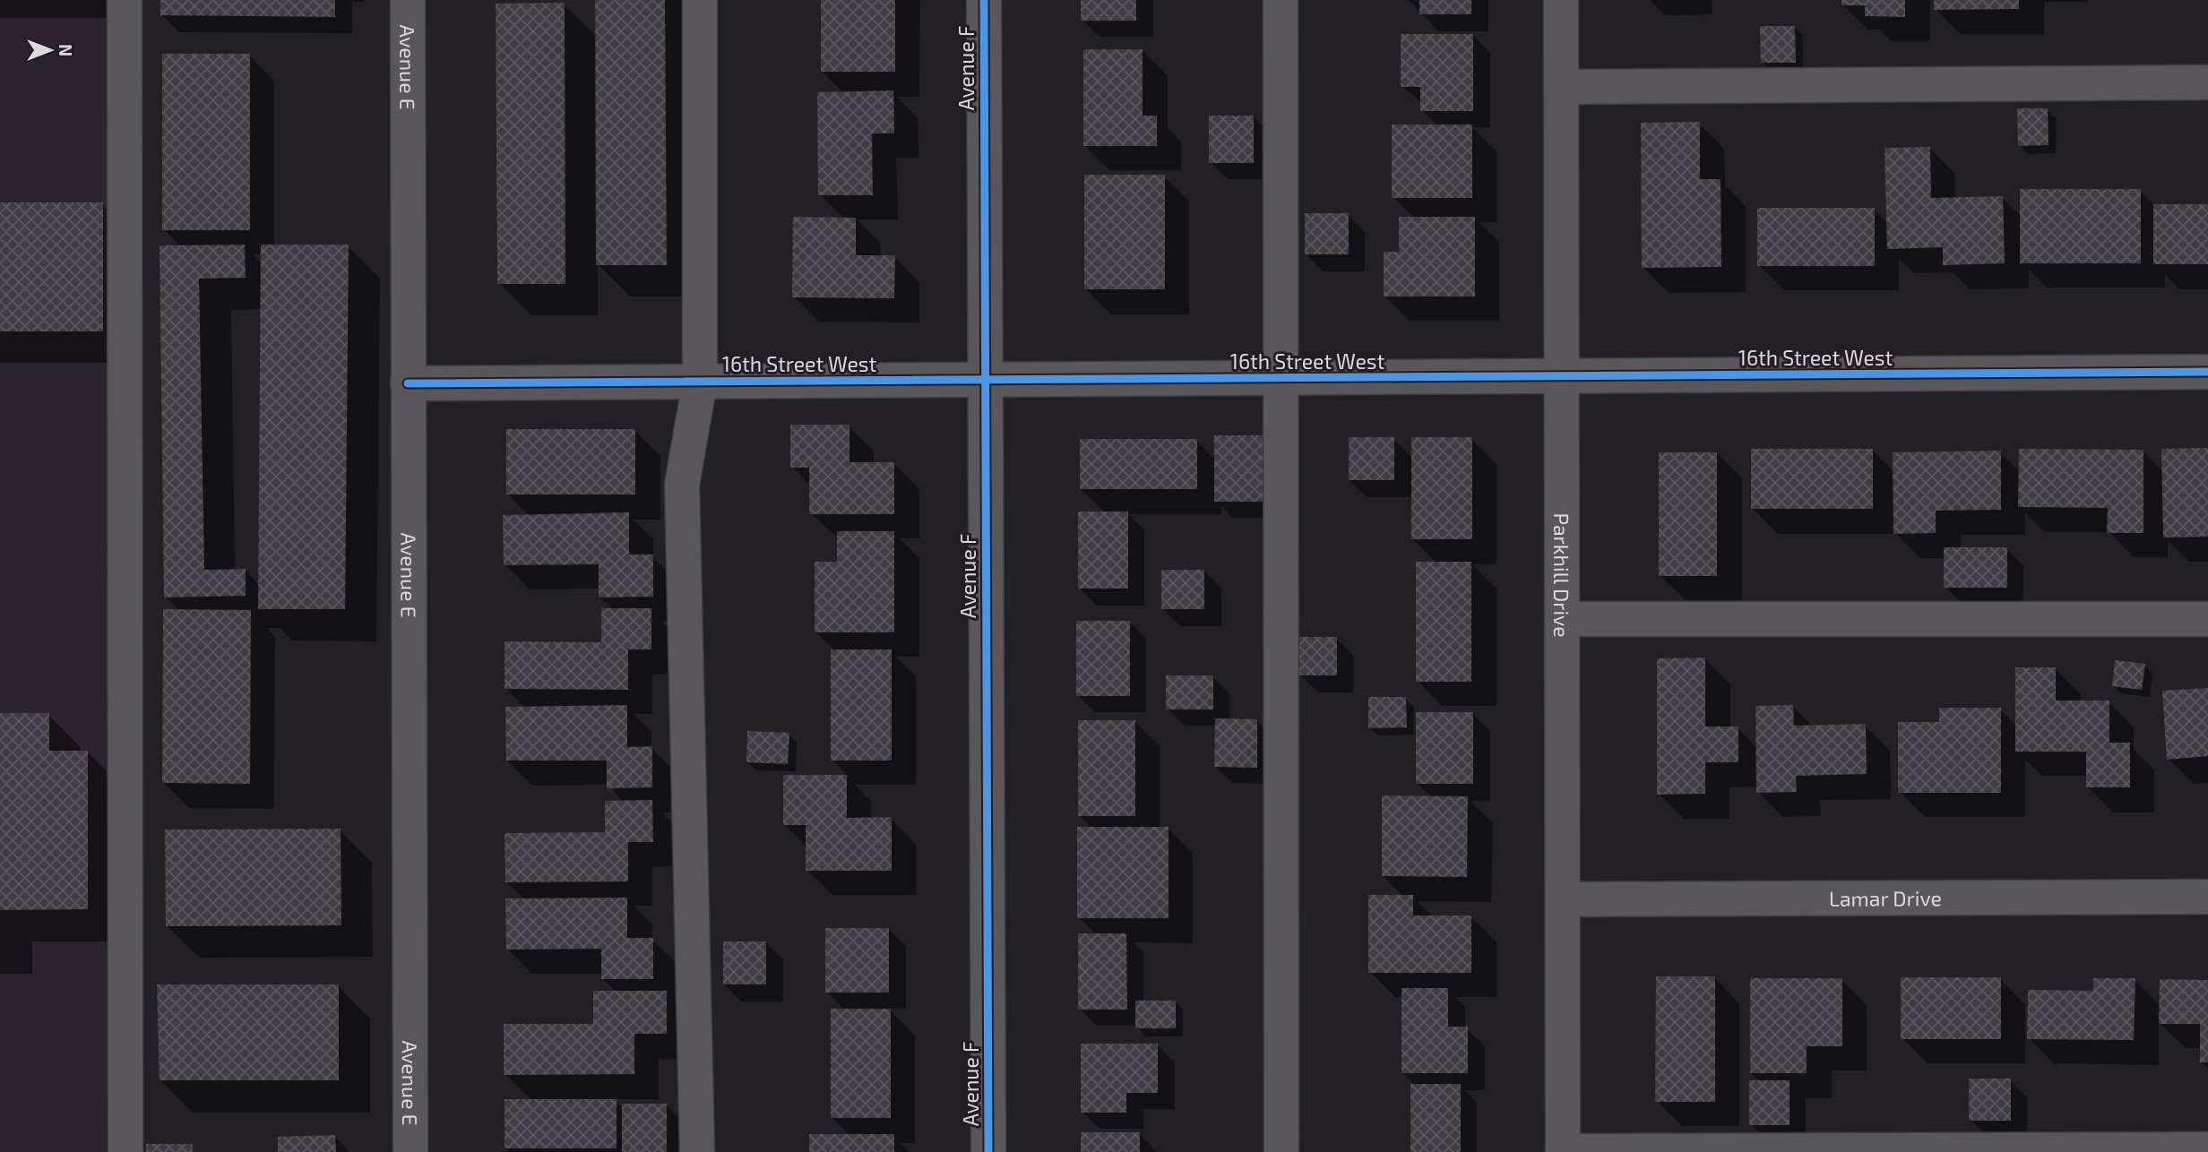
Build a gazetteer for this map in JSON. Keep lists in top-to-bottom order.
{
  "streets": {
    "street": [
      "Avenue E",
      "Avenue F",
      "16th Street West",
      "Parkhill Drive",
      "Lamar Drive"
    ]
  },
  "crossings": [
    ["Avenue E", "16th Street West"],
    ["Avenue F", "16th Street West"],
    ["16th Street West", "Parkhill Drive"],
    ["Parkhill Drive", "Lamar Drive"]
  ],
  "north": "right"
}
